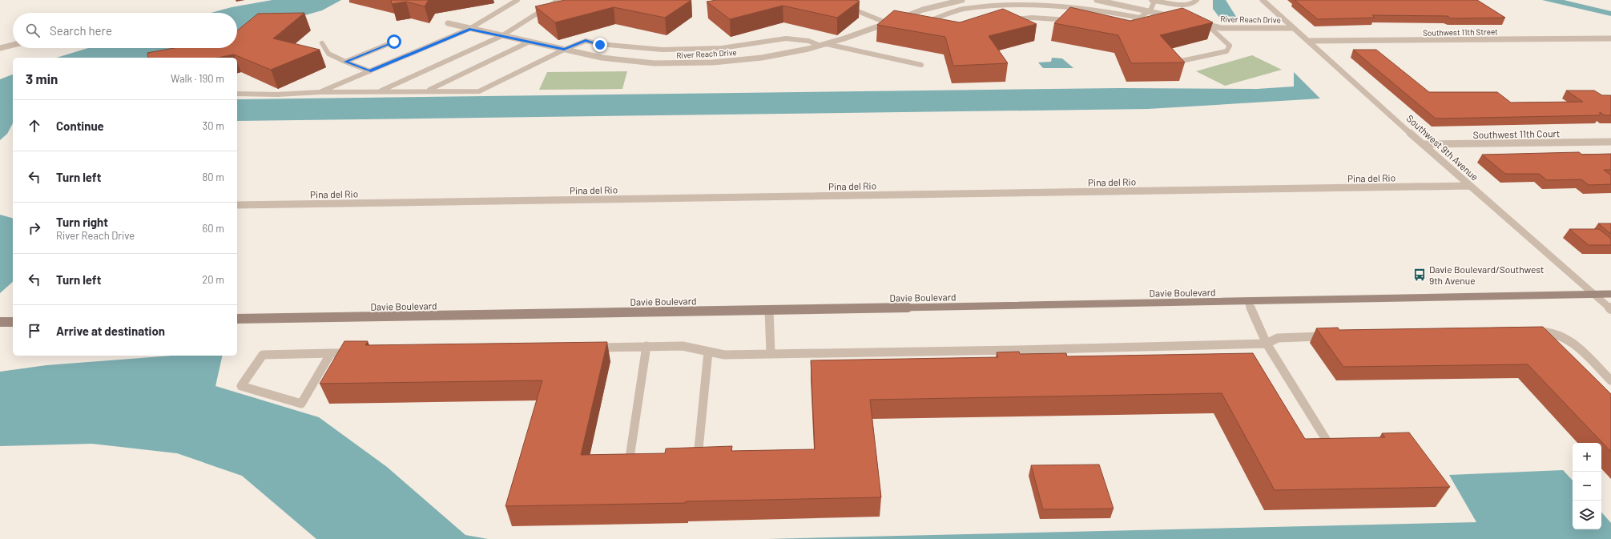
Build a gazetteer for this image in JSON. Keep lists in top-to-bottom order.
{
  "streets": {
    "main road": ["Davie Boulevard"],
    "street": [
      "River Reach Drive",
      "Southwest 11th Street",
      "Southwest 11th Court",
      "Southwest 9th Avenue",
      "Pina del Rio"
    ]
  },
  "crossings": [
    ["River Reach Drive", "Southwest 9th Avenue"],
    ["Southwest 11th Street", "Southwest 9th Avenue"],
    ["Southwest 11th Court", "Southwest 9th Avenue"],
    ["Southwest 9th Avenue", "Pina del Rio"],
    ["Southwest 9th Avenue", "Davie Boulevard"]
  ],
  "places": {
    "bus stop": ["Davie Boulevard/Southwest 9th Avenue"]
  },
  "page": {
    "search": "Search here",
    "heading": ["3 min", "Walk · 190 m"],
    "list": [
      ["Continue", "30 m"],
      ["Turn left", "80 m"],
      ["Turn right", "River Reach Drive", "60 m"],
      ["Turn left", "20 m"],
      "Arrive at destination"
    ],
    "map_buttons": ["+", "−"]
  }
}
